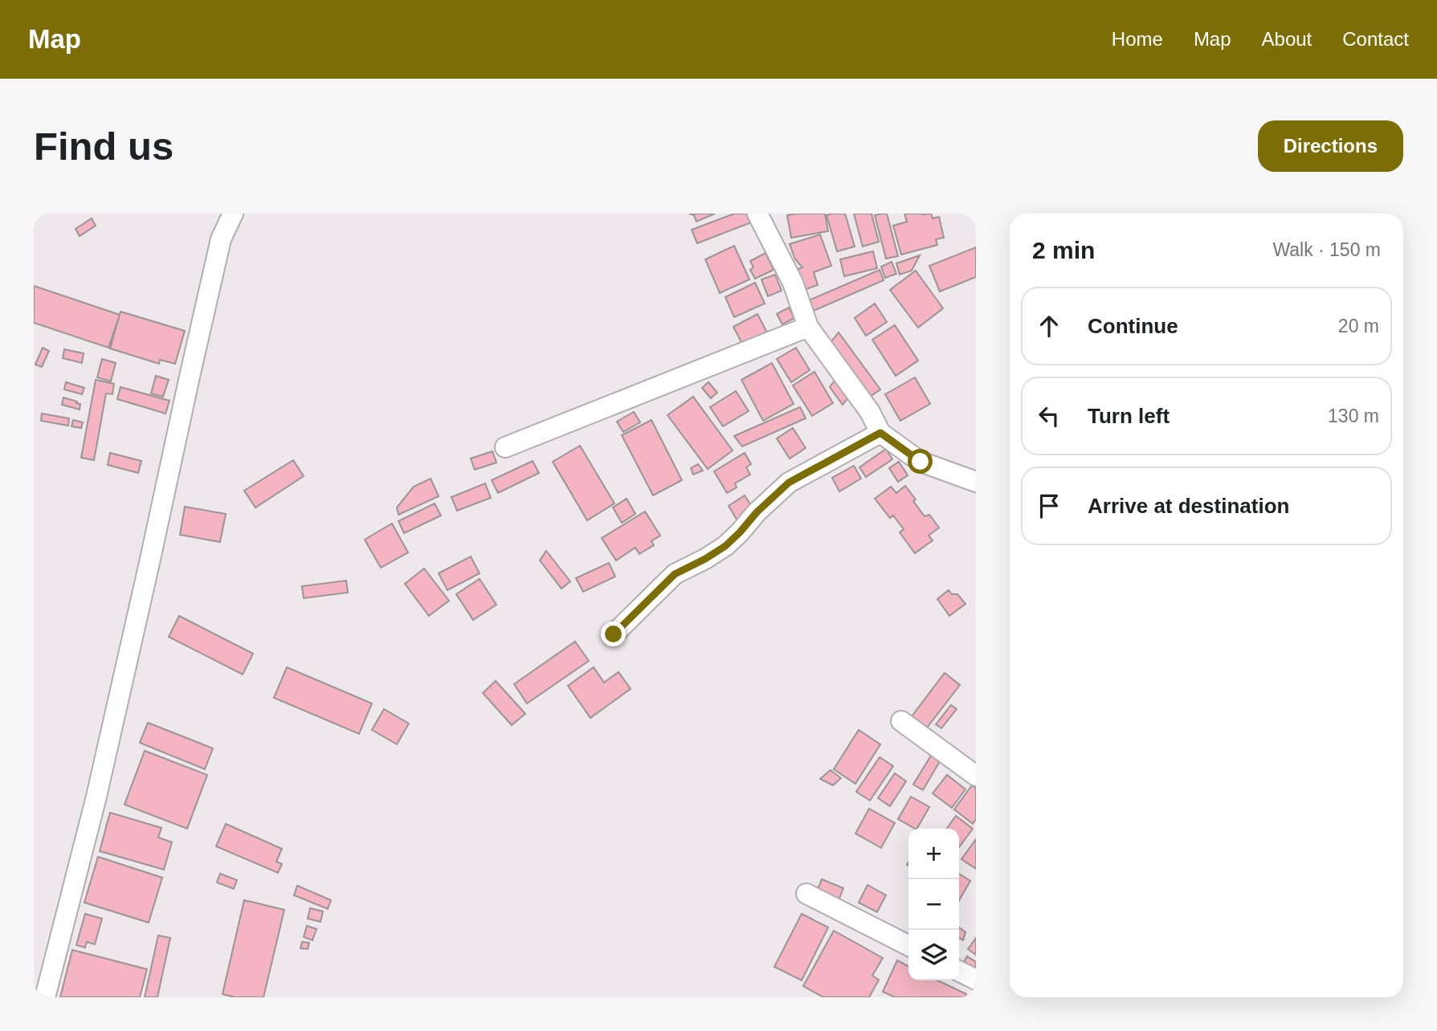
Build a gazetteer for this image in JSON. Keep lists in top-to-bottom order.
{
  "page": {
    "header": "Map",
    "nav": [
      "Home",
      "Map",
      "About",
      "Contact"
    ],
    "buttons": "Directions",
    "title": "Find us",
    "heading": ["2 min", "Walk · 150 m"],
    "list": [
      ["Continue", "20 m"],
      ["Turn left", "130 m"],
      "Arrive at destination"
    ],
    "map_buttons": ["+", "−"]
  }
}
